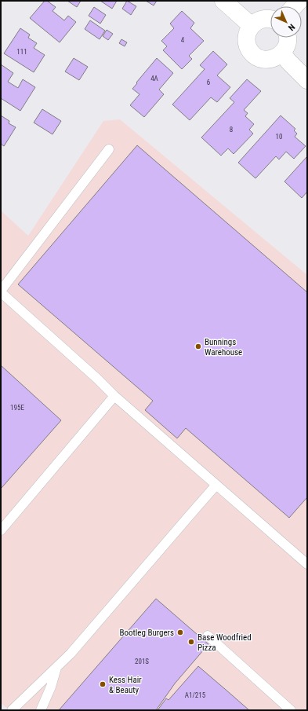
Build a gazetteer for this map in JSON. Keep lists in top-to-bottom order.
{
  "places": [
    "Bunnings Warehouse",
    "Bootleg Burgers",
    "Base Woodfried Pizza",
    "Kess Hair & Beauty"
  ],
  "house_numbers": [
    "4",
    "111",
    "4A",
    "6",
    "8",
    "10",
    "195E",
    "201S",
    "A1/215"
  ],
  "north": "bottom right"
}
